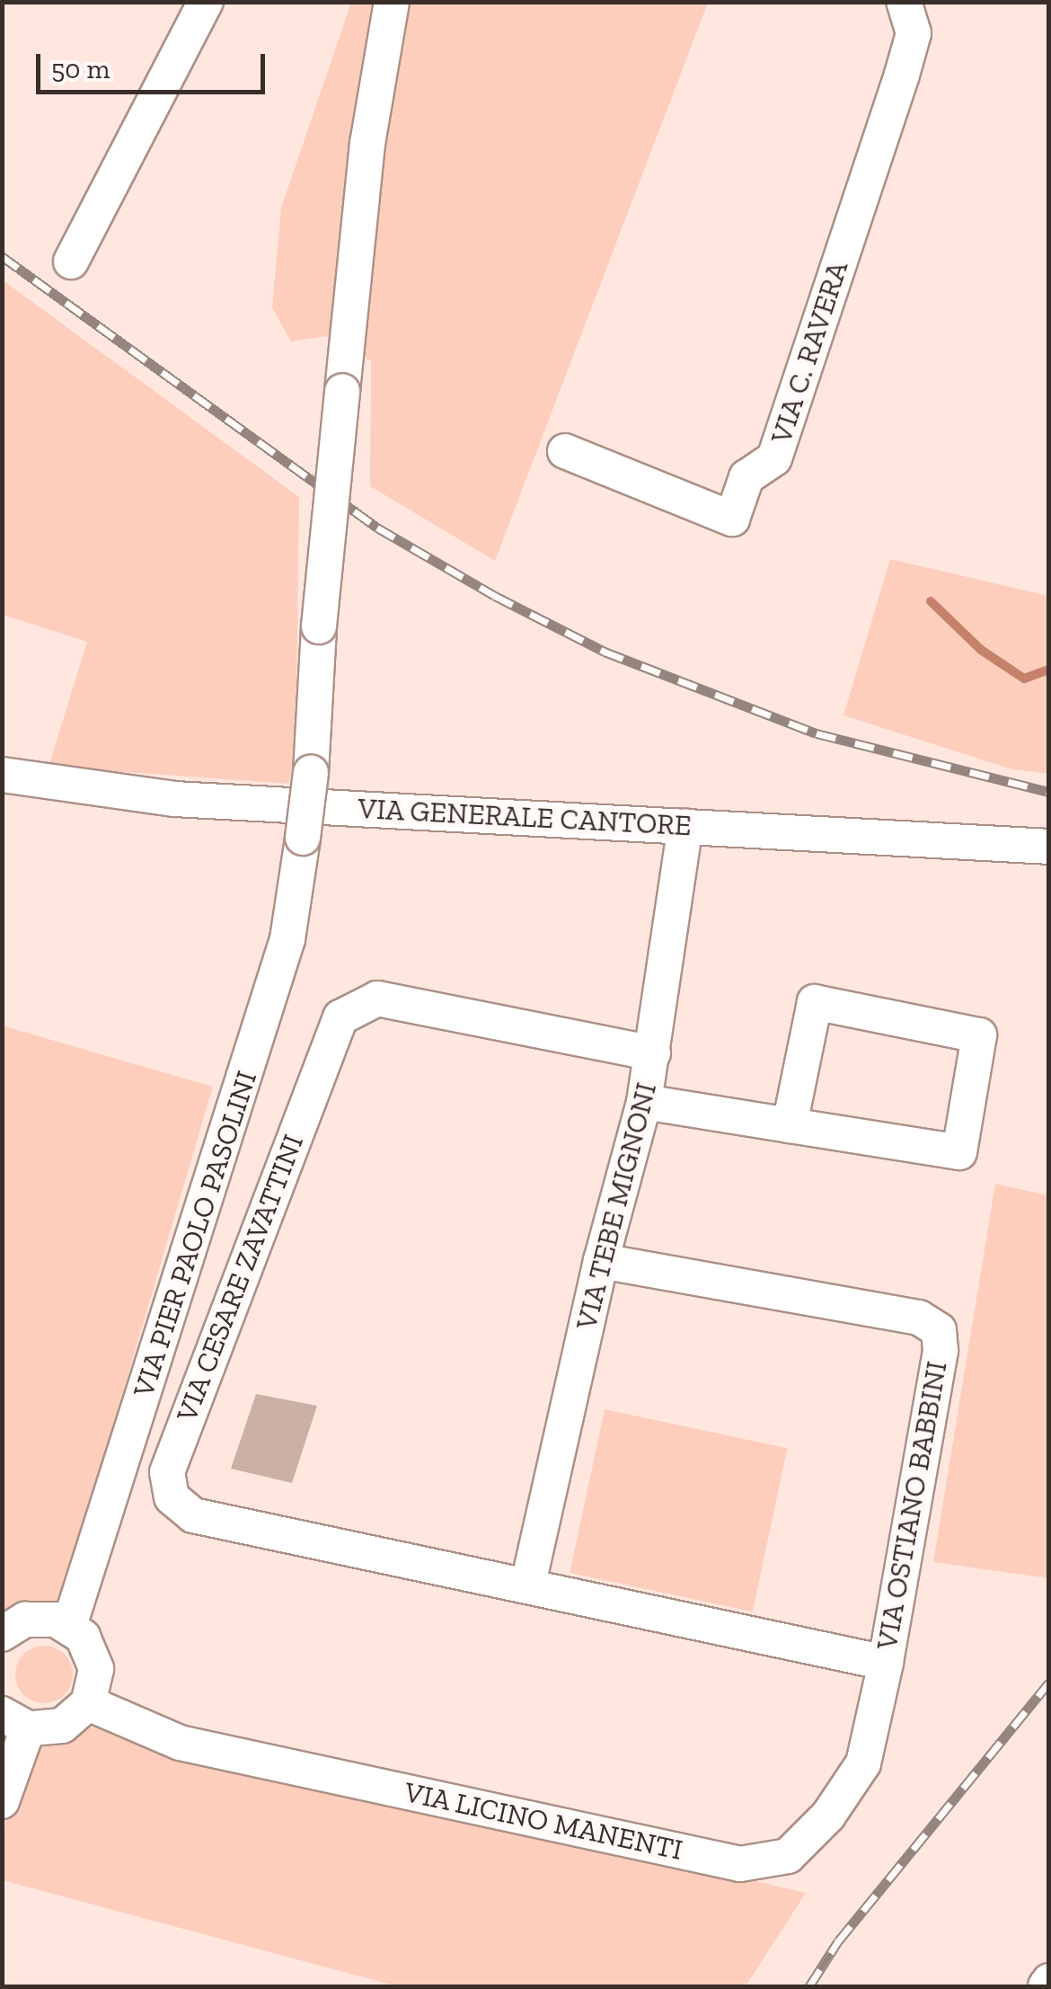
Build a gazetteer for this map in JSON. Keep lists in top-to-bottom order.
{
  "streets": {
    "street": [
      "VIA C. RAVERA",
      "VIA GENERALE CANTORE",
      "VIA TEBE MIGNONI",
      "VIA PIER PAOLO PASOLINI",
      "VIA CESARE ZAVATTINI",
      "VIA OSTIANO BABBINI",
      "VIA LICINO MANENTI"
    ]
  },
  "crossings": [
    ["VIA GENERALE CANTORE", "VIA TEBE MIGNONI"],
    ["VIA TEBE MIGNONI", "VIA CESARE ZAVATTINI"],
    ["VIA TEBE MIGNONI", "VIA OSTIANO BABBINI"],
    ["VIA CESARE ZAVATTINI", "VIA OSTIANO BABBINI"],
    ["VIA OSTIANO BABBINI", "VIA LICINO MANENTI"]
  ],
  "scale_bar": "50 m"
}
